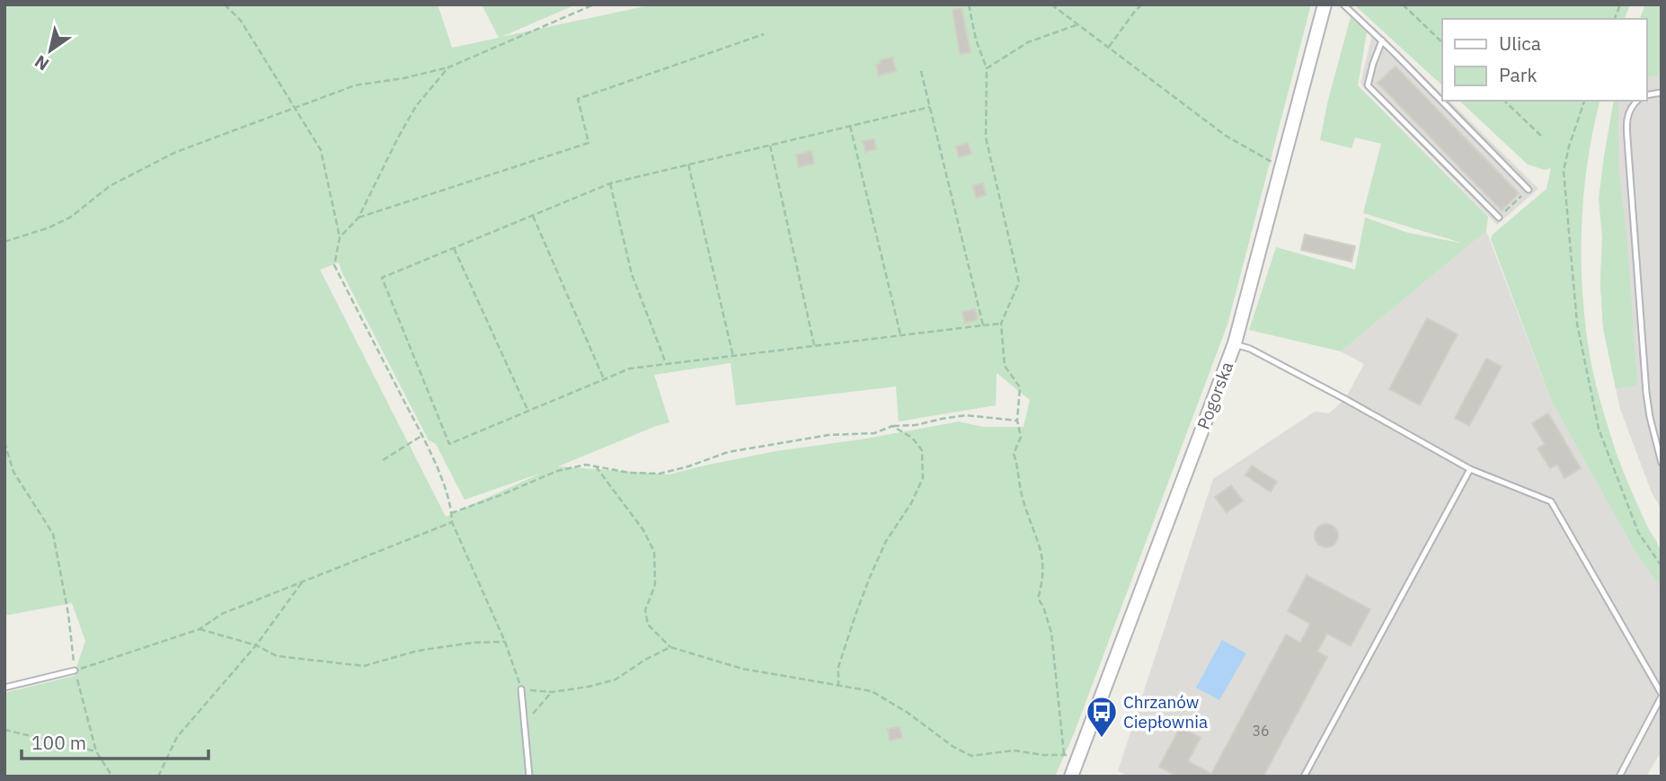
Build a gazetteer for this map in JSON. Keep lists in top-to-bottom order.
{
  "streets": {
    "street": ["Pogorska"]
  },
  "places": {
    "bus stop": ["Chrzanów Ciepłownia"]
  },
  "house_numbers": ["36"],
  "legend": ["Ulica", "Park"],
  "scale_bar": "100 m",
  "north": "bottom left"
}
